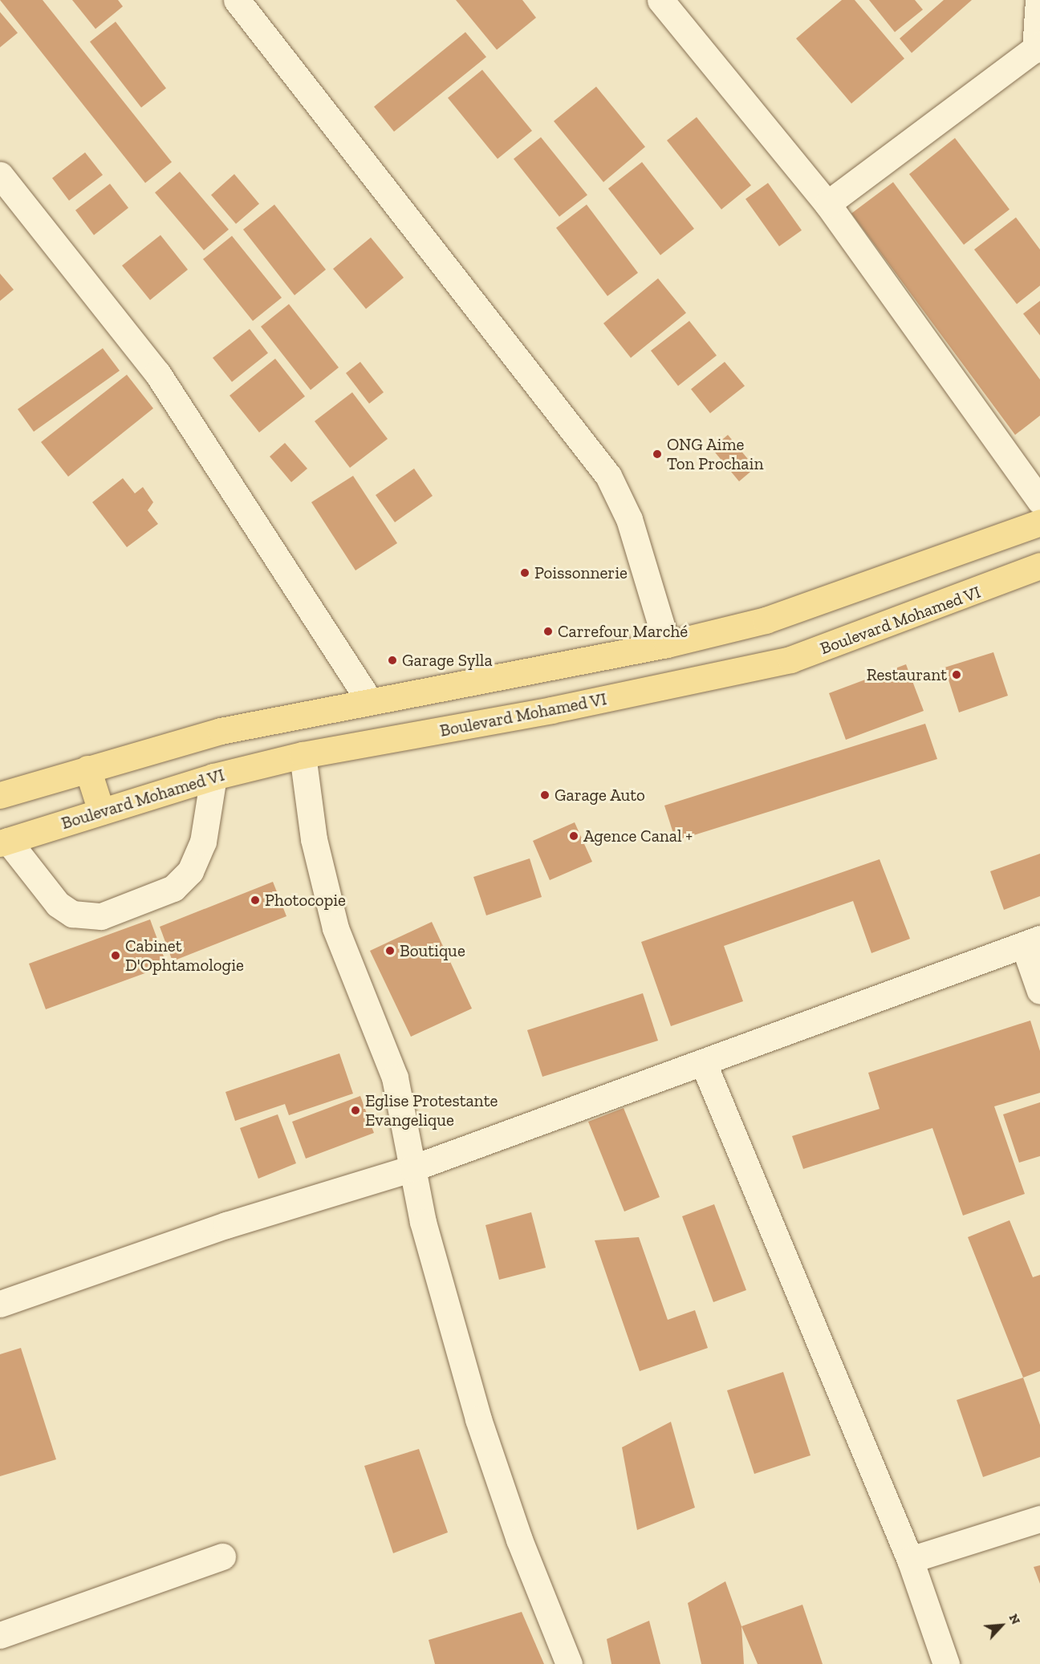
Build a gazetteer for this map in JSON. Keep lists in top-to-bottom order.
{
  "streets": {
    "main road": ["Boulevard Mohamed VI"]
  },
  "places": [
    "ONG Aime Ton Prochain",
    "Poissonnerie",
    "Carrefour Marché",
    "Garage Sylla",
    "Restaurant",
    "Garage Auto",
    "Agence Canal +",
    "Photocopie",
    "Boutique",
    "Cabinet D'Ophtamologie",
    "Eglise Protestante Evangelique"
  ],
  "north": "top right"
}
